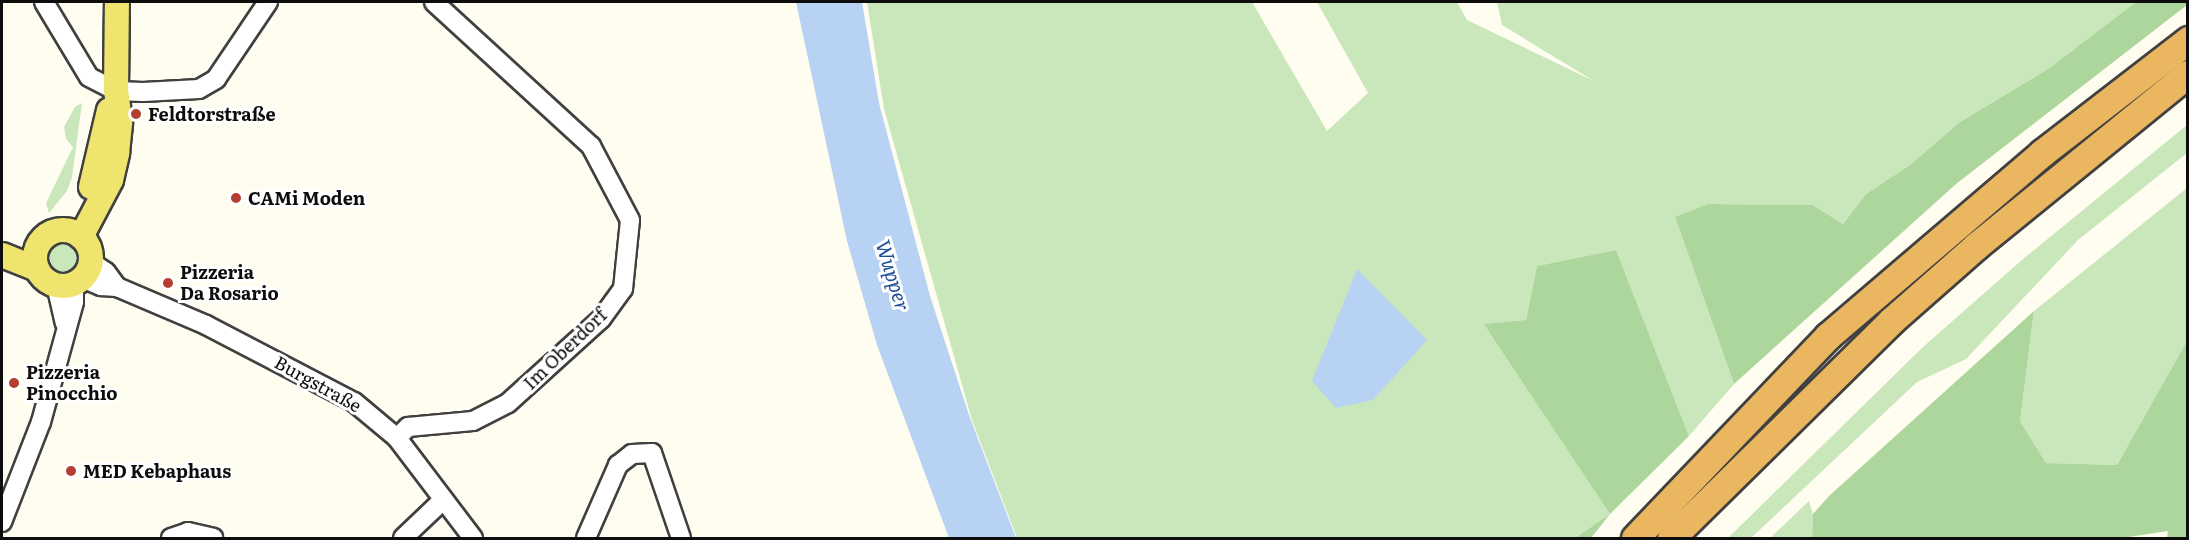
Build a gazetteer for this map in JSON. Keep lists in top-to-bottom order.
{
  "streets": {
    "street": ["Im Oberdorf", "Burgstraße"]
  },
  "crossings": [
    ["Im Oberdorf", "Burgstraße"]
  ],
  "water": ["Wupper"],
  "places": [
    "Feldtorstraße",
    "CAMi Moden",
    "Pizzeria Da Rosario",
    "Pizzeria Pinocchio",
    "MED Kebaphaus"
  ]
}
